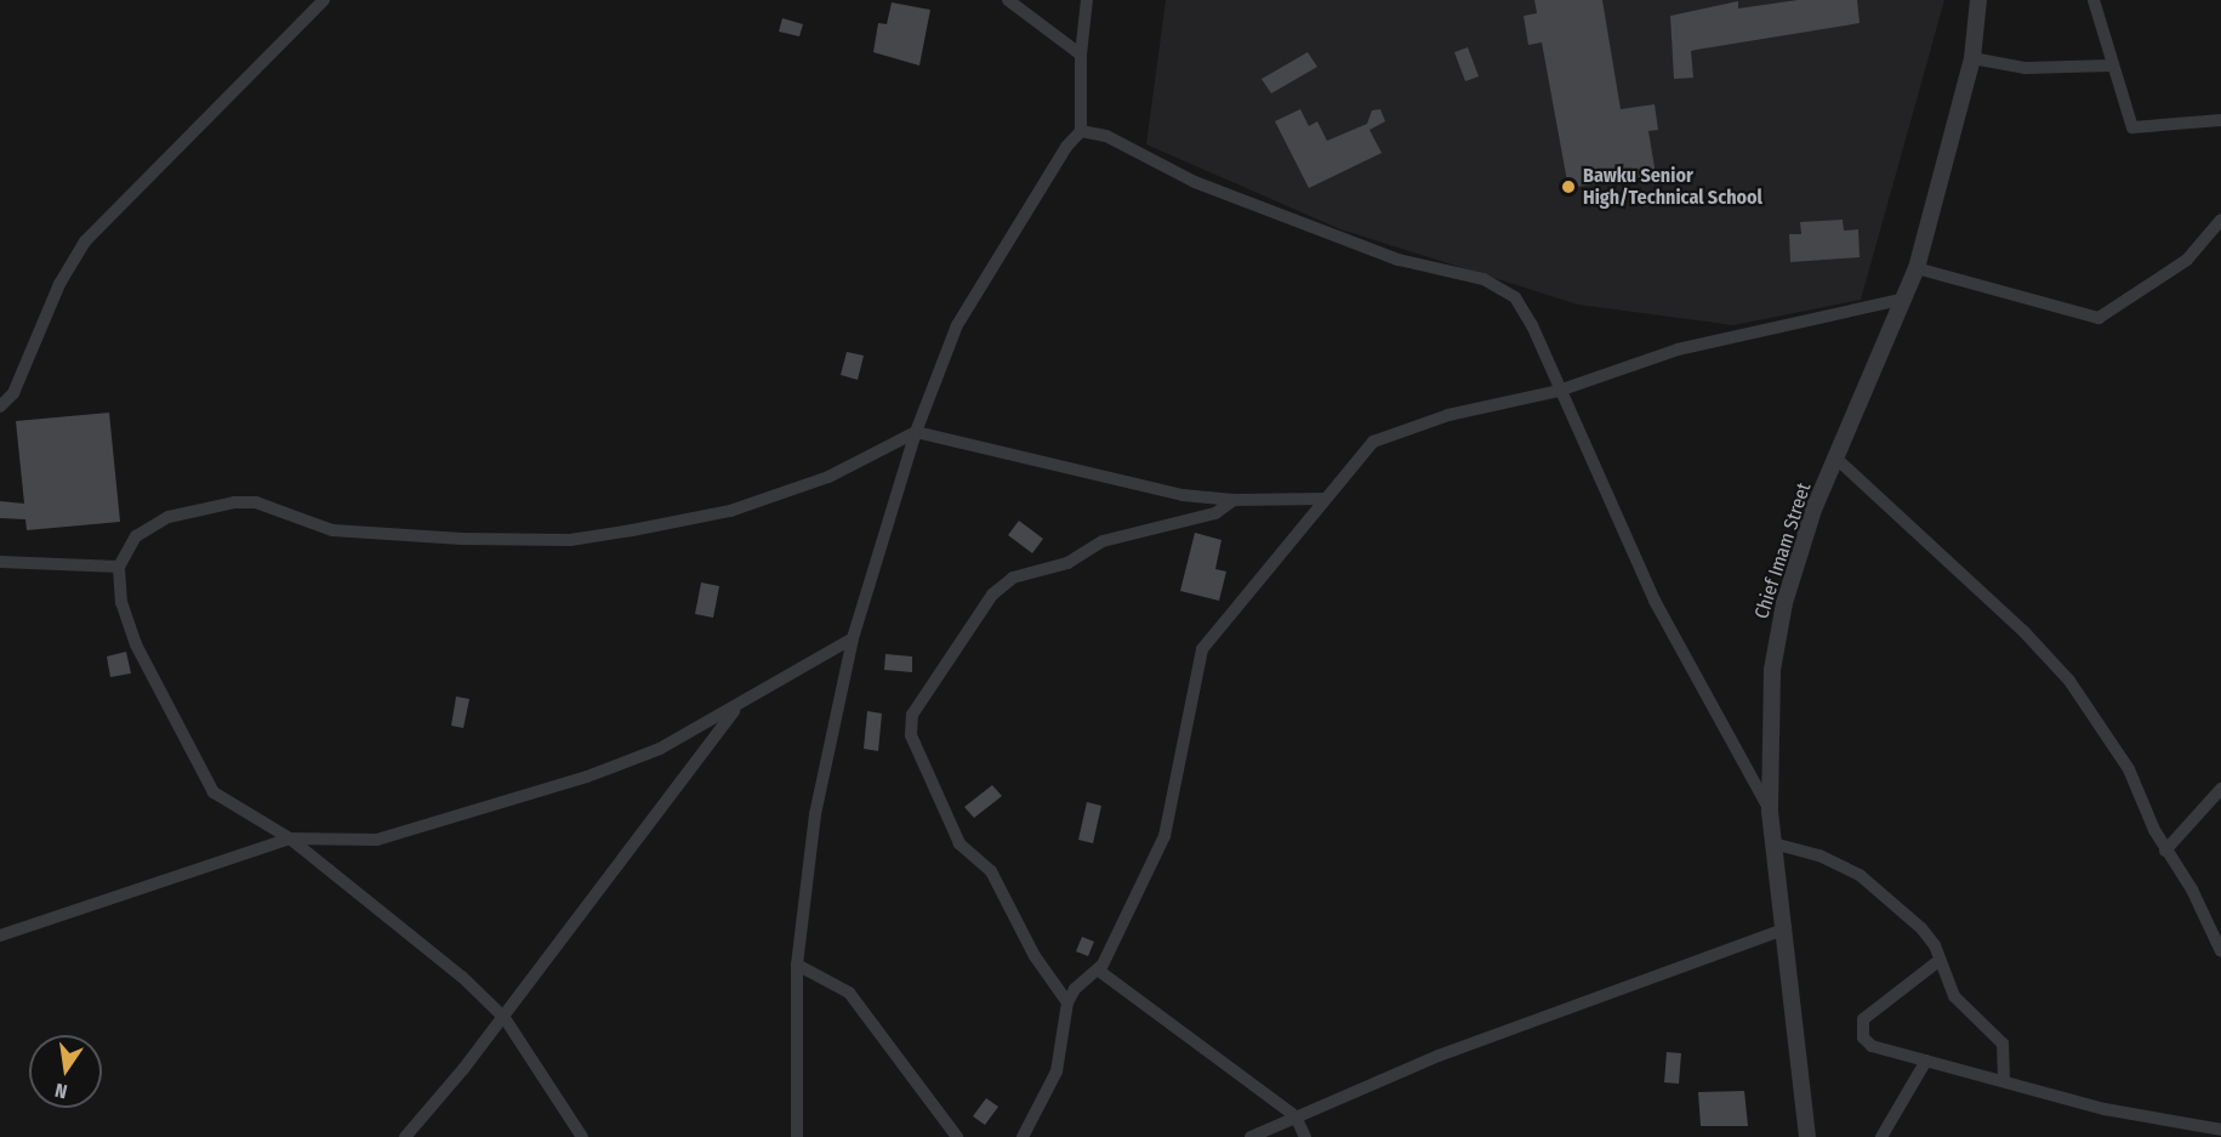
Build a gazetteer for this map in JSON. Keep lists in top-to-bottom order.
{
  "streets": {
    "street": ["Chief Imam Street"]
  },
  "places": ["Bawku Senior High/Technical School"],
  "north": "bottom"
}
